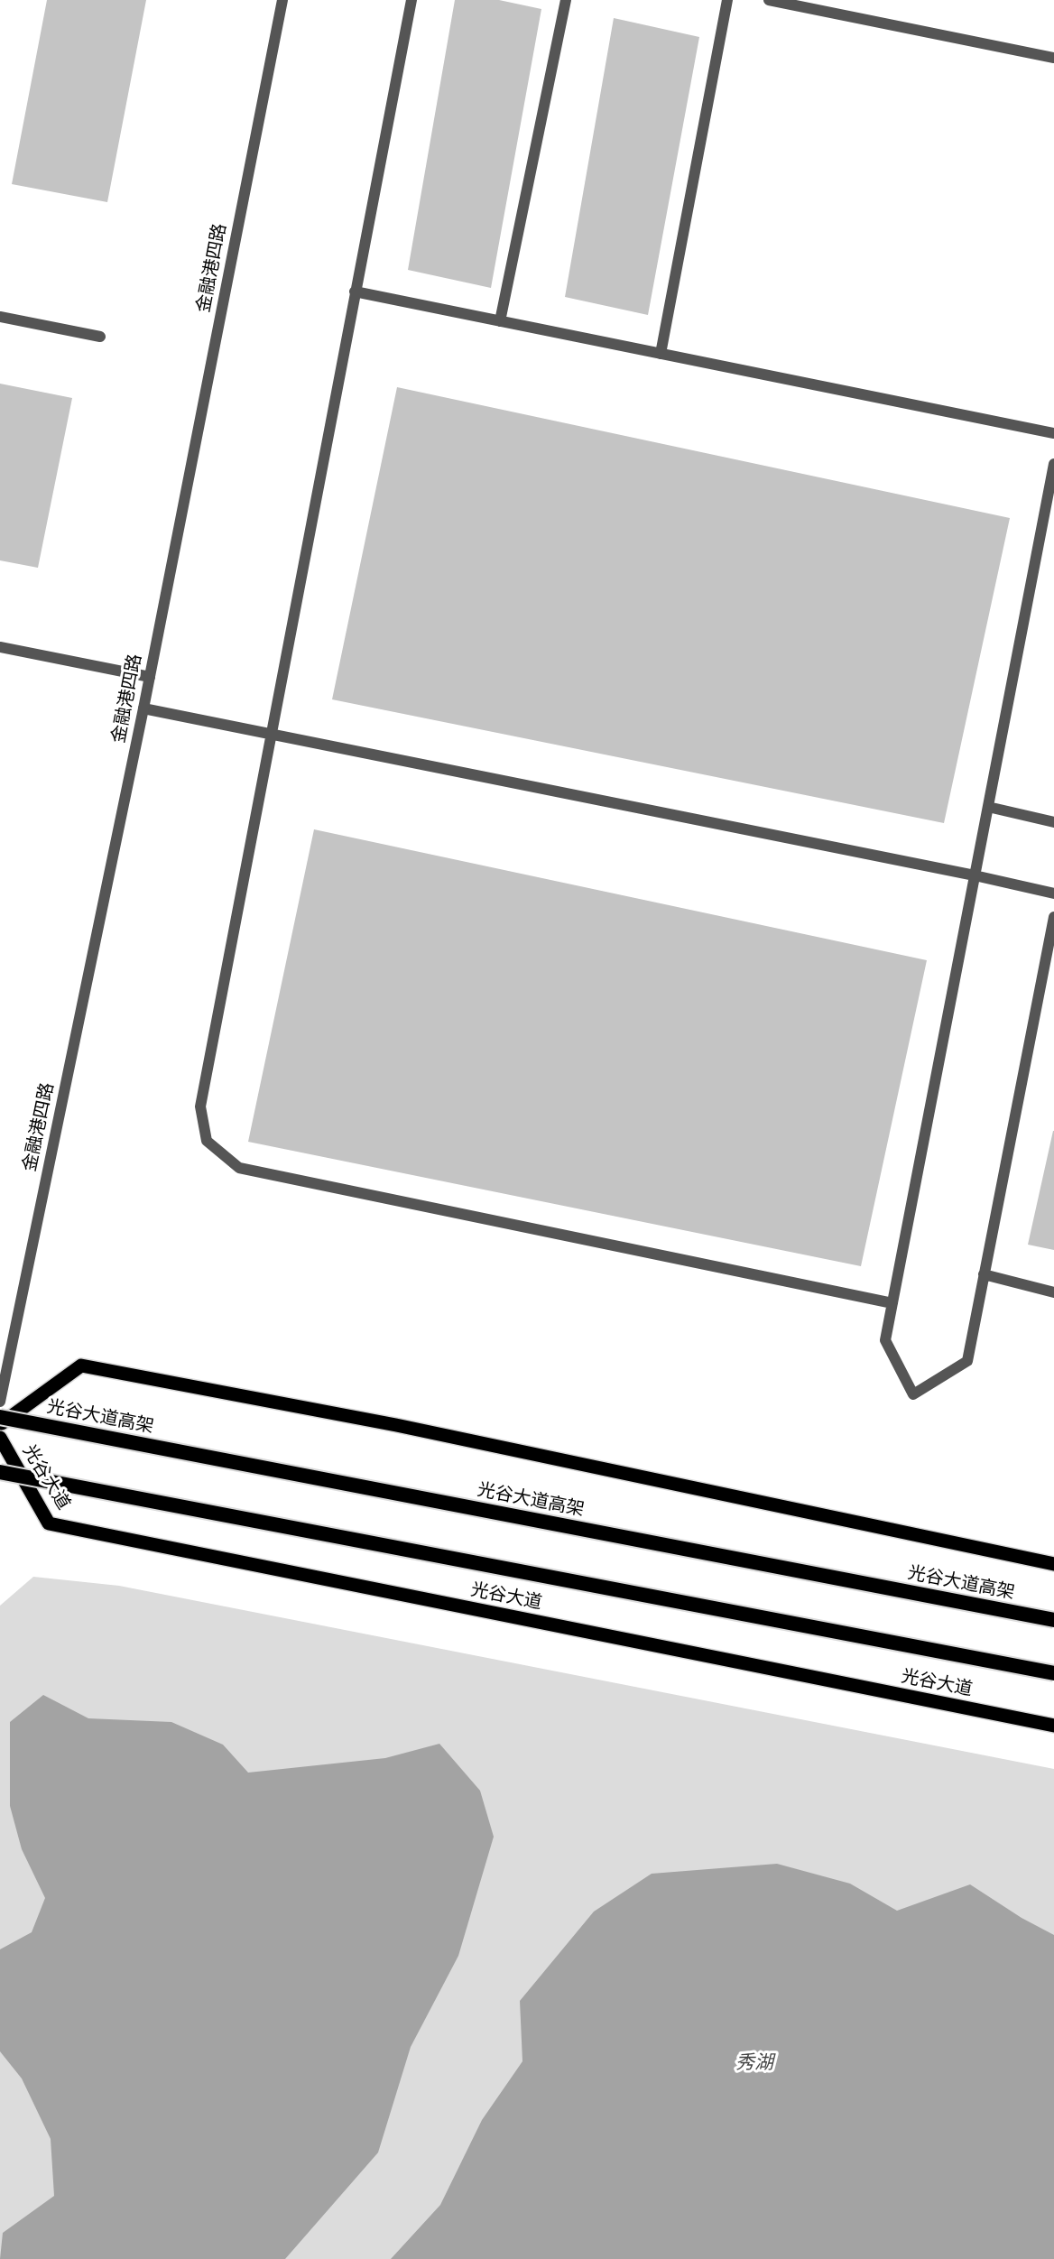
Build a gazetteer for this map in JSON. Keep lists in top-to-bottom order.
{
  "streets": {
    "highway": ["光谷大道高架"],
    "main road": ["光谷大道"],
    "street": ["金融港四路"]
  },
  "water": ["秀湖"]
}
